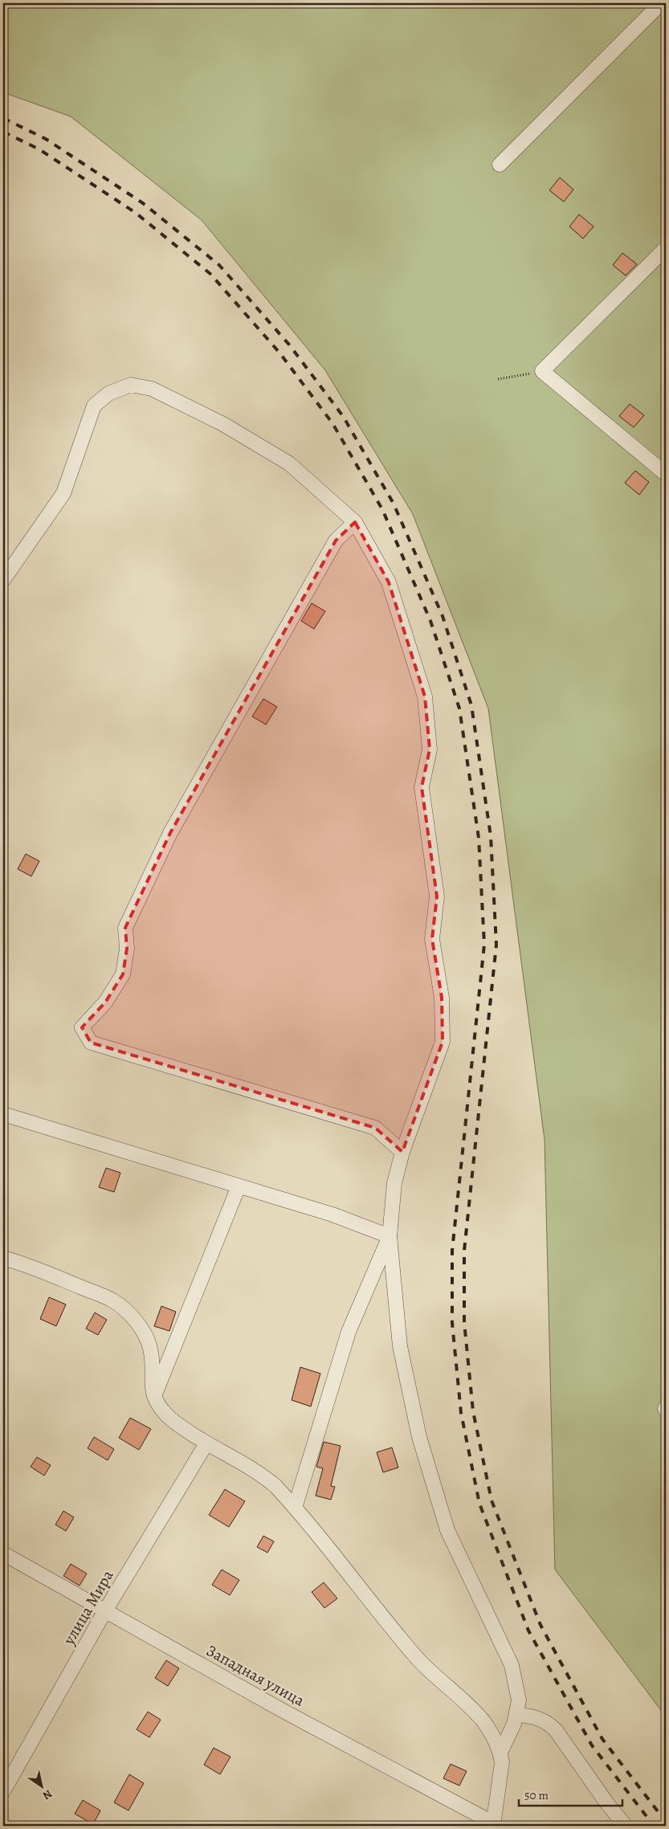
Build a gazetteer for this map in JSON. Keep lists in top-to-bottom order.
{
  "streets": {
    "street": ["улица Мира", "Западная улица"]
  },
  "crossings": [
    ["улица Мира", "Западная улица"]
  ],
  "scale_bar": "50 m",
  "north": "bottom right"
}
